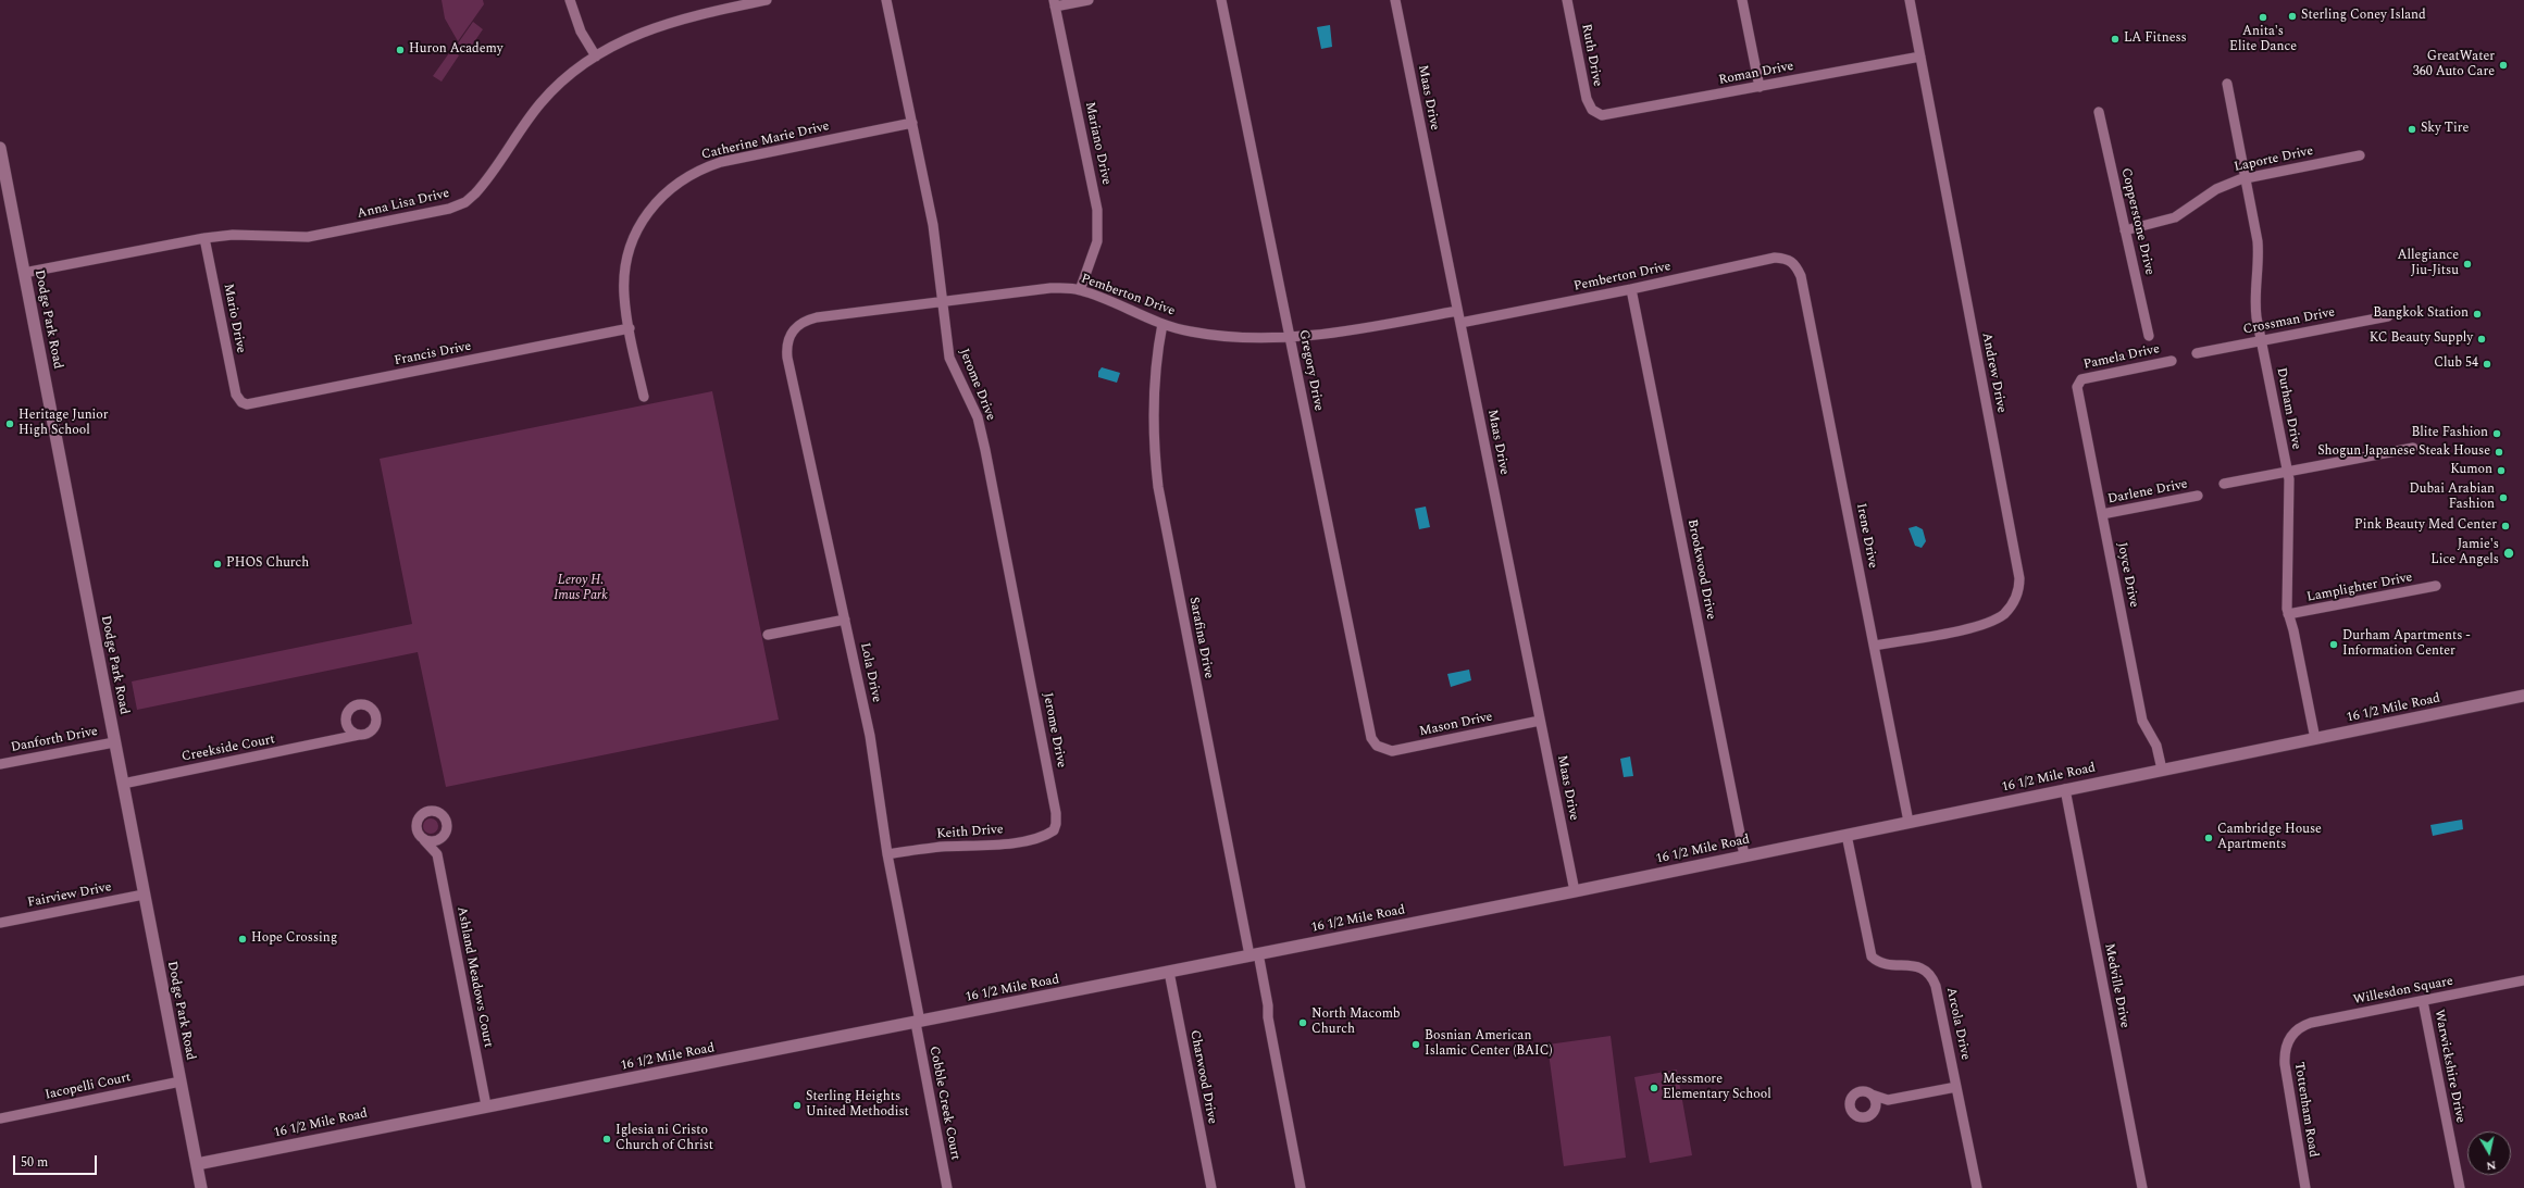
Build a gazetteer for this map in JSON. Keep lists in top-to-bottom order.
{
  "streets": {
    "street": [
      "Ruth Drive",
      "Roman Drive",
      "Maas Drive",
      "Catherine Marie Drive",
      "Mariano Drive",
      "Laporte Drive",
      "Anna Lisa Drive",
      "Copperstone Drive",
      "Pemberton Drive",
      "Mario Drive",
      "Dodge Park Road",
      "Crossman Drive",
      "Francis Drive",
      "Pamela Drive",
      "Gregory Drive",
      "Andrew Drive",
      "Jerome Drive",
      "Durham Drive",
      "Darlene Drive",
      "Irene Drive",
      "Brookwood Drive",
      "Joyce Drive",
      "Lamplighter Drive",
      "Sarafina Drive",
      "Lola Drive",
      "16 1/2 Mile Road",
      "Mason Drive",
      "Danforth Drive",
      "Creekside Court",
      "Keith Drive",
      "Fairview Drive",
      "Ashland Meadows Court",
      "Medville Drive",
      "Willesdon Square",
      "Arcola Drive",
      "Warwickshire Drive",
      "Charwood Drive",
      "Iacopelli Court",
      "Cobble Creek Court",
      "Tottenham Road"
    ]
  },
  "crossings": [
    ["Ruth Drive", "Roman Drive"],
    ["Roman Drive", "Andrew Drive"],
    ["Maas Drive", "Pemberton Drive"],
    ["Maas Drive", "16 1/2 Mile Road"],
    ["Maas Drive", "Mason Drive"],
    ["Catherine Marie Drive", "Francis Drive"],
    ["Catherine Marie Drive", "Jerome Drive"],
    ["Mariano Drive", "Pemberton Drive"],
    ["Laporte Drive", "Copperstone Drive"],
    ["Laporte Drive", "Durham Drive"],
    ["Anna Lisa Drive", "Mario Drive"],
    ["Anna Lisa Drive", "Dodge Park Road"],
    ["Pemberton Drive", "Gregory Drive"],
    ["Pemberton Drive", "Jerome Drive"],
    ["Pemberton Drive", "Irene Drive"],
    ["Pemberton Drive", "Brookwood Drive"],
    ["Pemberton Drive", "Sarafina Drive"],
    ["Pemberton Drive", "Lola Drive"],
    ["Mario Drive", "Francis Drive"],
    ["Dodge Park Road", "16 1/2 Mile Road"],
    ["Dodge Park Road", "Danforth Drive"],
    ["Dodge Park Road", "Creekside Court"],
    ["Dodge Park Road", "Fairview Drive"],
    ["Dodge Park Road", "Iacopelli Court"],
    ["Crossman Drive", "Durham Drive"],
    ["Pamela Drive", "Joyce Drive"],
    ["Gregory Drive", "Mason Drive"],
    ["Andrew Drive", "Irene Drive"],
    ["Jerome Drive", "Keith Drive"],
    ["Durham Drive", "Lamplighter Drive"],
    ["Durham Drive", "16 1/2 Mile Road"],
    ["Darlene Drive", "Joyce Drive"],
    ["Irene Drive", "16 1/2 Mile Road"],
    ["Brookwood Drive", "16 1/2 Mile Road"],
    ["Joyce Drive", "16 1/2 Mile Road"],
    ["Sarafina Drive", "16 1/2 Mile Road"],
    ["Lola Drive", "16 1/2 Mile Road"],
    ["Lola Drive", "Keith Drive"],
    ["Lola Drive", "Cobble Creek Court"],
    ["16 1/2 Mile Road", "Ashland Meadows Court"],
    ["16 1/2 Mile Road", "Medville Drive"],
    ["16 1/2 Mile Road", "Arcola Drive"],
    ["16 1/2 Mile Road", "Charwood Drive"],
    ["16 1/2 Mile Road", "Cobble Creek Court"],
    ["Willesdon Square", "Warwickshire Drive"],
    ["Willesdon Square", "Tottenham Road"]
  ],
  "parks": ["Leroy H. Imus Park"],
  "places": [
    "Sterling Coney Island",
    "Anita's Elite Dance",
    "LA Fitness",
    "Huron Academy",
    "GreatWater 360 Auto Care",
    "Sky Tire",
    "Allegiance Jiu-Jitsu",
    "Bangkok Station",
    "KC Beauty Supply",
    "Club 54",
    "Heritage Junior High School",
    "Blite Fashion",
    "Shogun Japanese Steak House",
    "Kumon",
    "Dubai Arabian Fashion",
    "Pink Beauty Med Center",
    "Jamie's Lice Angels",
    "PHOS Church",
    "Durham Apartments - Information Center",
    "Cambridge House Apartments",
    "Hope Crossing",
    "North Macomb Church",
    "Bosnian American Islamic Center (BAIC)",
    "Messmore Elementary School",
    "Sterling Heights United Methodist",
    "Iglesia ni Cristo Church of Christ"
  ],
  "scale_bar": "50 m",
  "north": "bottom"
}
